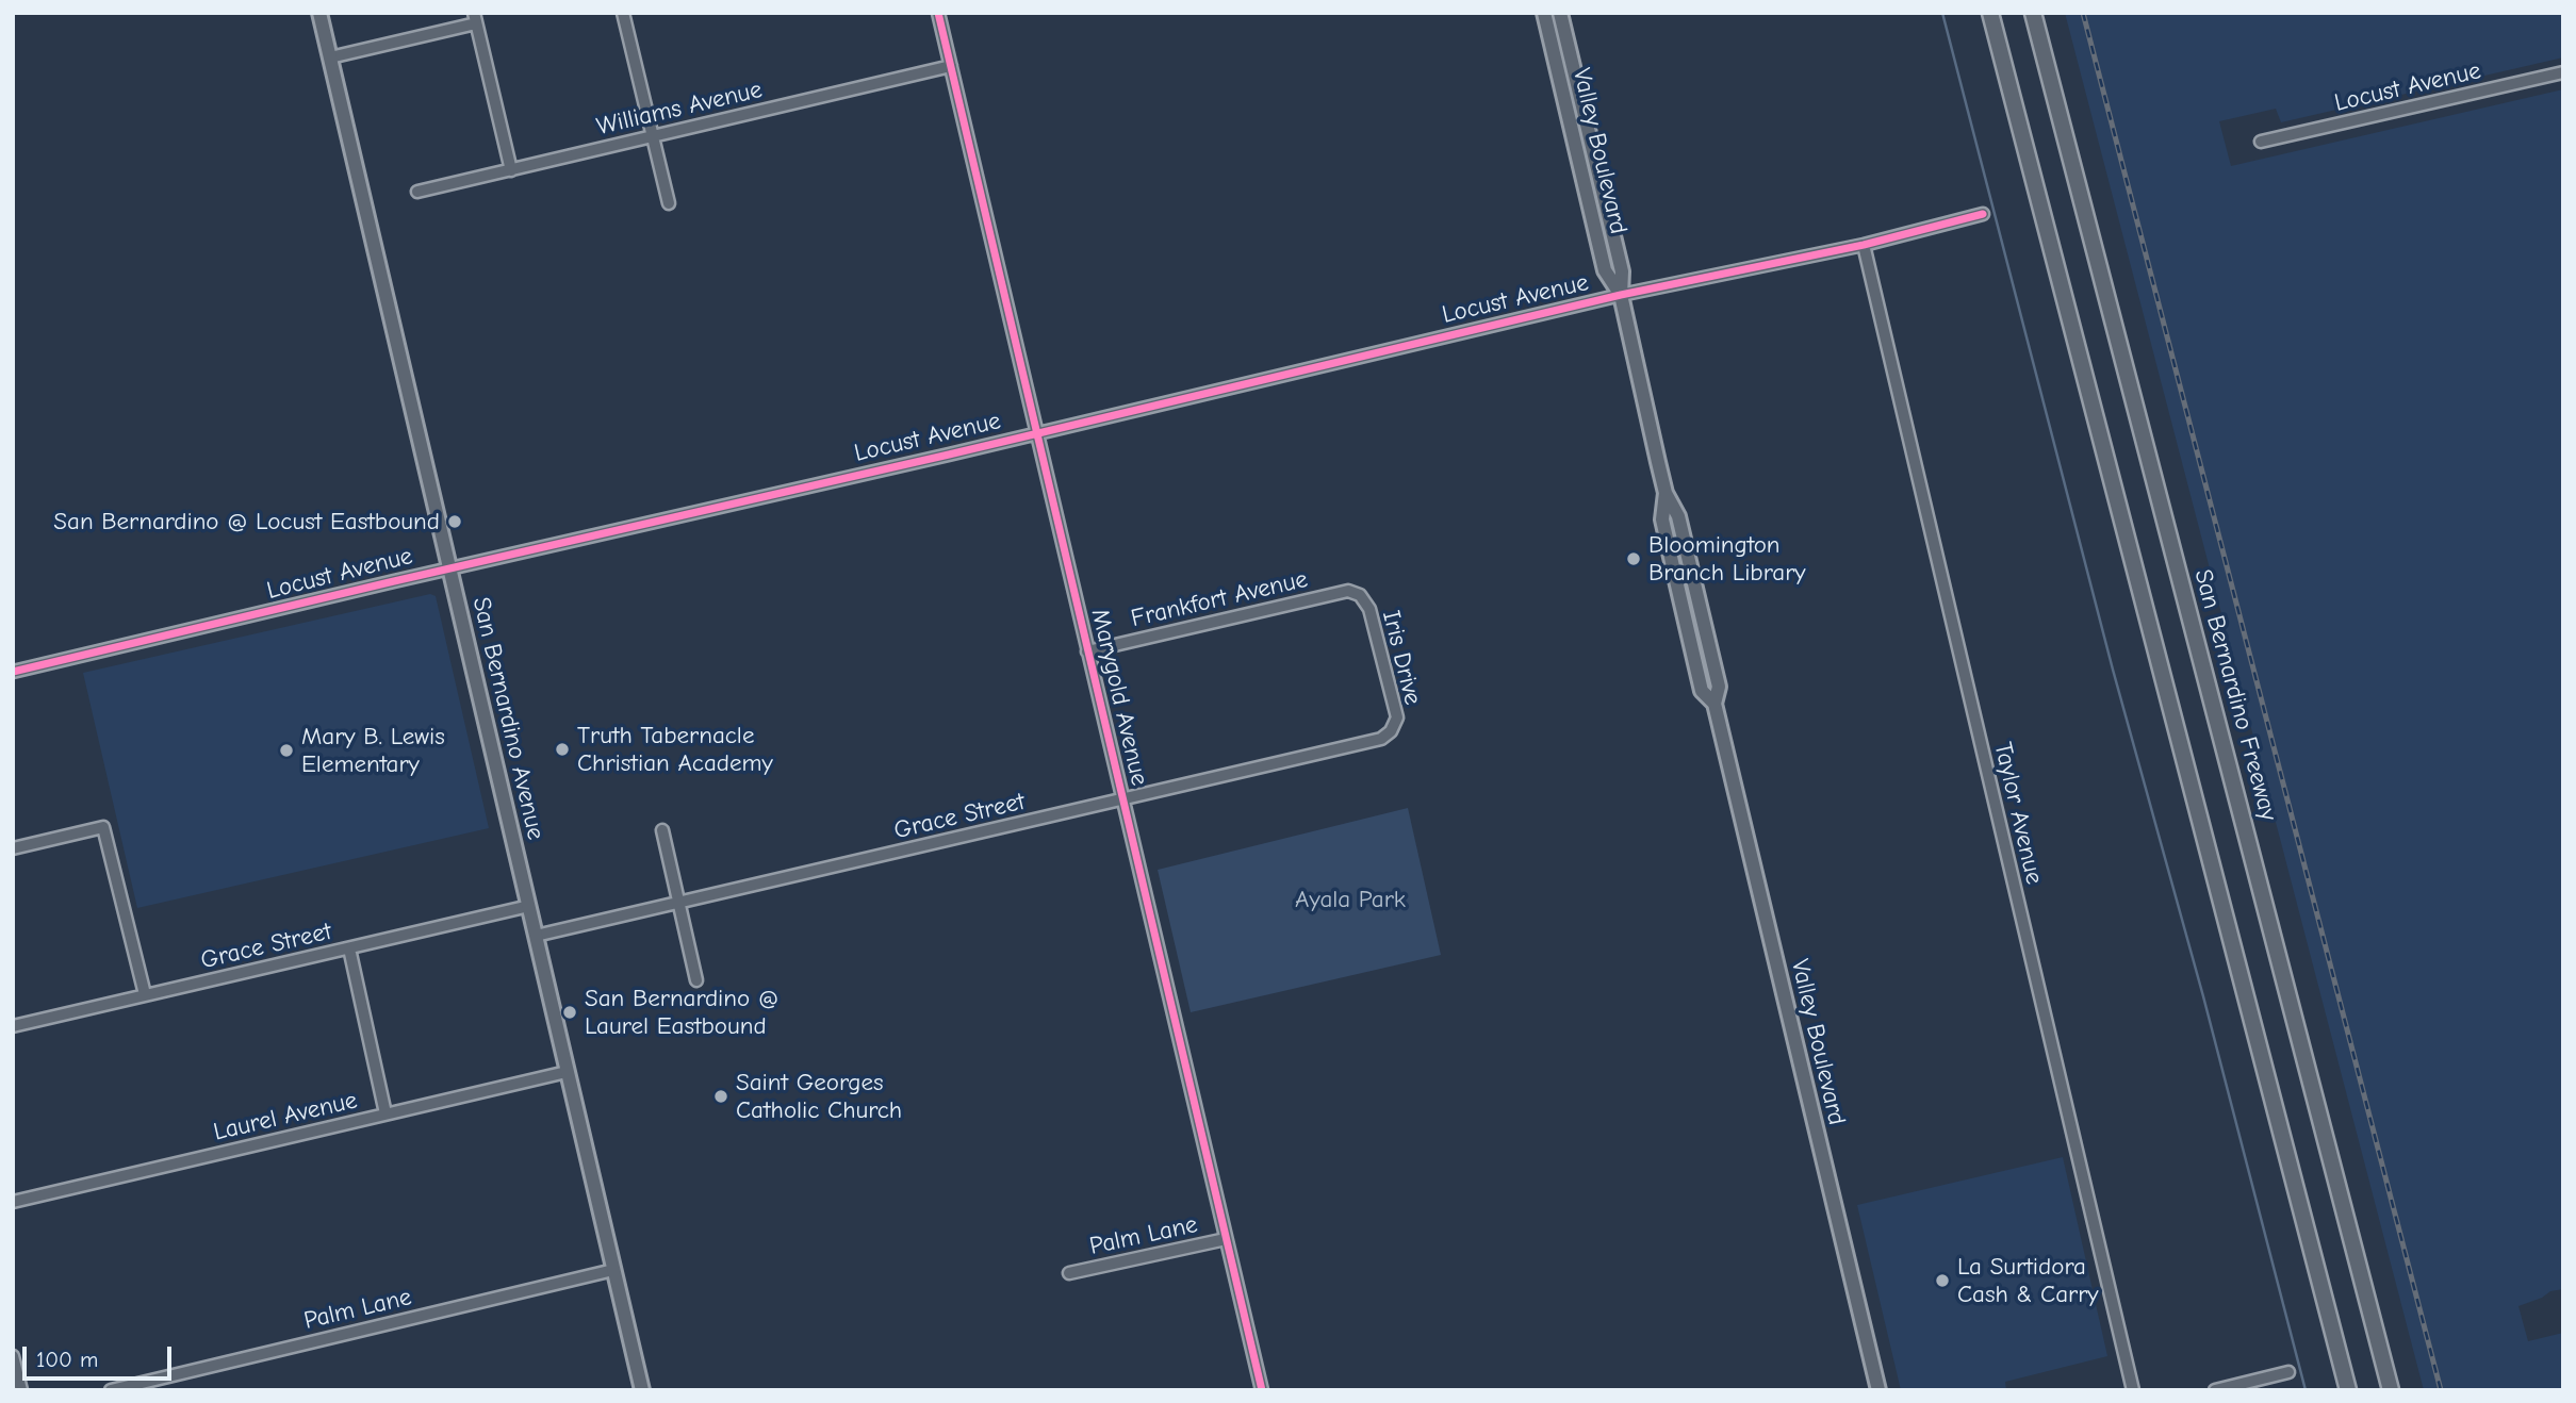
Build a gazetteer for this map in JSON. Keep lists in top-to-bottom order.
{
  "streets": {
    "highway": ["San Bernardino Freeway"],
    "main road": ["Valley Boulevard", "San Bernardino Avenue"],
    "street": [
      "Locust Avenue",
      "Williams Avenue",
      "Frankfort Avenue",
      "Iris Drive",
      "Marygold Avenue",
      "Taylor Avenue",
      "Grace Street",
      "Laurel Avenue",
      "Palm Lane"
    ]
  },
  "crossings": [
    ["Locust Avenue", "Valley Boulevard"],
    ["Locust Avenue", "Marygold Avenue"],
    ["Locust Avenue", "San Bernardino Avenue"],
    ["Locust Avenue", "Taylor Avenue"],
    ["Williams Avenue", "Marygold Avenue"],
    ["Frankfort Avenue", "Iris Drive"],
    ["Frankfort Avenue", "Marygold Avenue"],
    ["Iris Drive", "Grace Street"],
    ["Marygold Avenue", "Grace Street"],
    ["Marygold Avenue", "Palm Lane"],
    ["San Bernardino Avenue", "Grace Street"],
    ["San Bernardino Avenue", "Laurel Avenue"],
    ["San Bernardino Avenue", "Palm Lane"]
  ],
  "parks": ["Ayala Park"],
  "places": [
    "San Bernardino @ Locust Eastbound",
    "Bloomington Branch Library",
    "Truth Tabernacle Christian Academy",
    "Mary B. Lewis Elementary",
    "San Bernardino @ Laurel Eastbound",
    "Saint Georges Catholic Church",
    "La Surtidora Cash & Carry"
  ],
  "scale_bar": "100 m"
}
